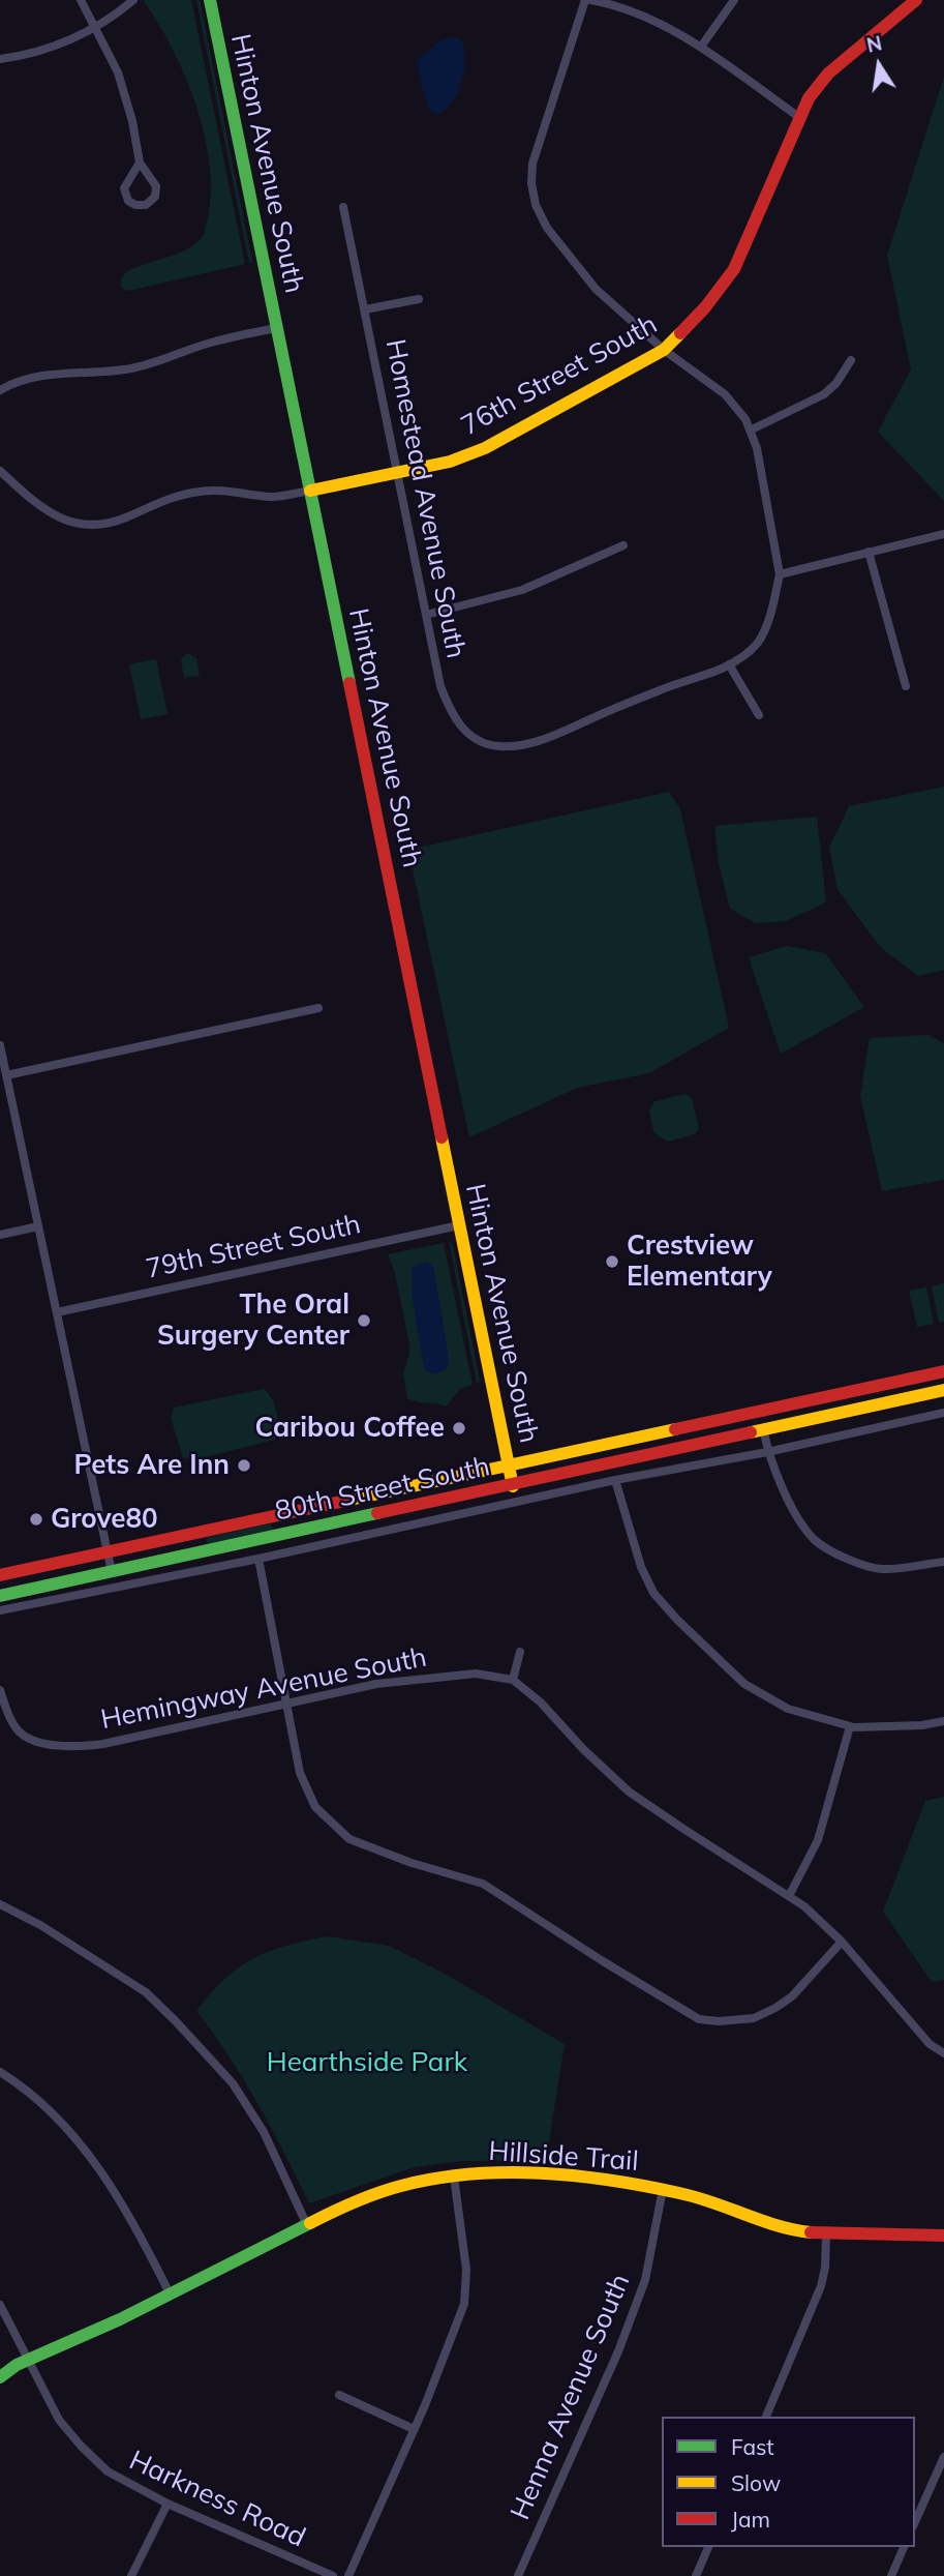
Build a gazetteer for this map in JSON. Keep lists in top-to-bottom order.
{
  "streets": {
    "main road": [
      "Hinton Avenue South",
      "76th Street South",
      "80th Street South",
      "Hillside Trail"
    ],
    "street": [
      "Homestead Avenue South",
      "79th Street South",
      "Hemingway Avenue South",
      "Henna Avenue South",
      "Harkness Road"
    ]
  },
  "crossings": [
    ["Hinton Avenue South", "76th Street South"],
    ["Hinton Avenue South", "79th Street South"],
    ["Hinton Avenue South", "80th Street South"],
    ["76th Street South", "Homestead Avenue South"],
    ["Hillside Trail", "Henna Avenue South"],
    ["Hillside Trail", "Harkness Road"]
  ],
  "parks": ["Hearthside Park"],
  "places": [
    "Crestview Elementary",
    "The Oral Surgery Center",
    "Caribou Coffee",
    "Pets Are Inn",
    "Grove80"
  ],
  "legend": ["Fast", "Slow", "Jam"],
  "north": "top"
}
